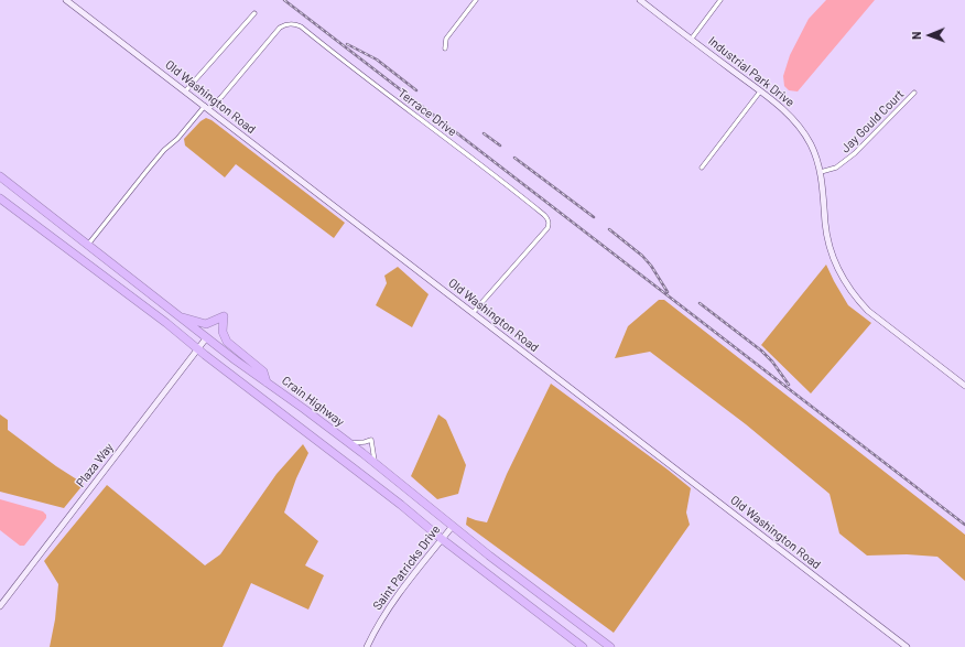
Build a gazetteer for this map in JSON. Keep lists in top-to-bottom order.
{
  "streets": {
    "highway": ["Crain Highway"],
    "main road": [
      "Industrial Park Drive",
      "Old Washington Road",
      "Plaza Way",
      "Saint Patricks Drive"
    ],
    "street": ["Terrace Drive", "Jay Gould Court"]
  },
  "crossings": [
    ["Industrial Park Drive", "Jay Gould Court"],
    ["Old Washington Road", "Terrace Drive"],
    ["Terrace Drive", "Crain Highway"],
    ["Crain Highway", "Plaza Way"],
    ["Crain Highway", "Saint Patricks Drive"]
  ],
  "north": "left"
}
